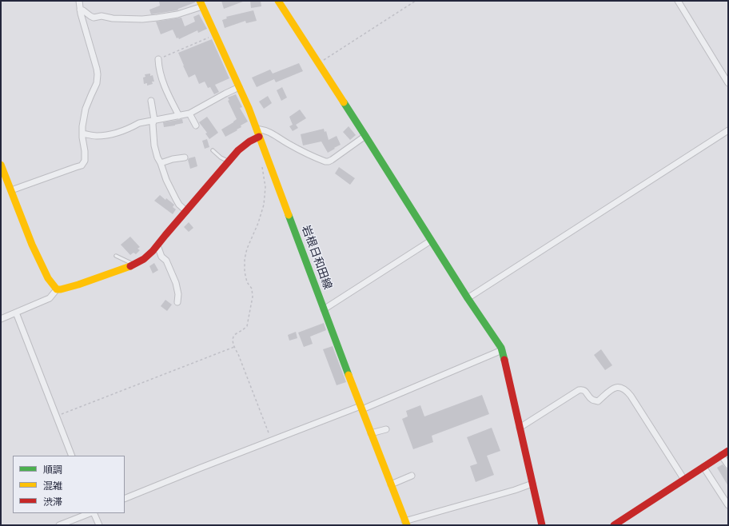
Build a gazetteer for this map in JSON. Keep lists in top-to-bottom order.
{
  "streets": {
    "street": ["岩根日和田線"]
  },
  "legend": ["順調", "混雑", "渋滞"]
}
